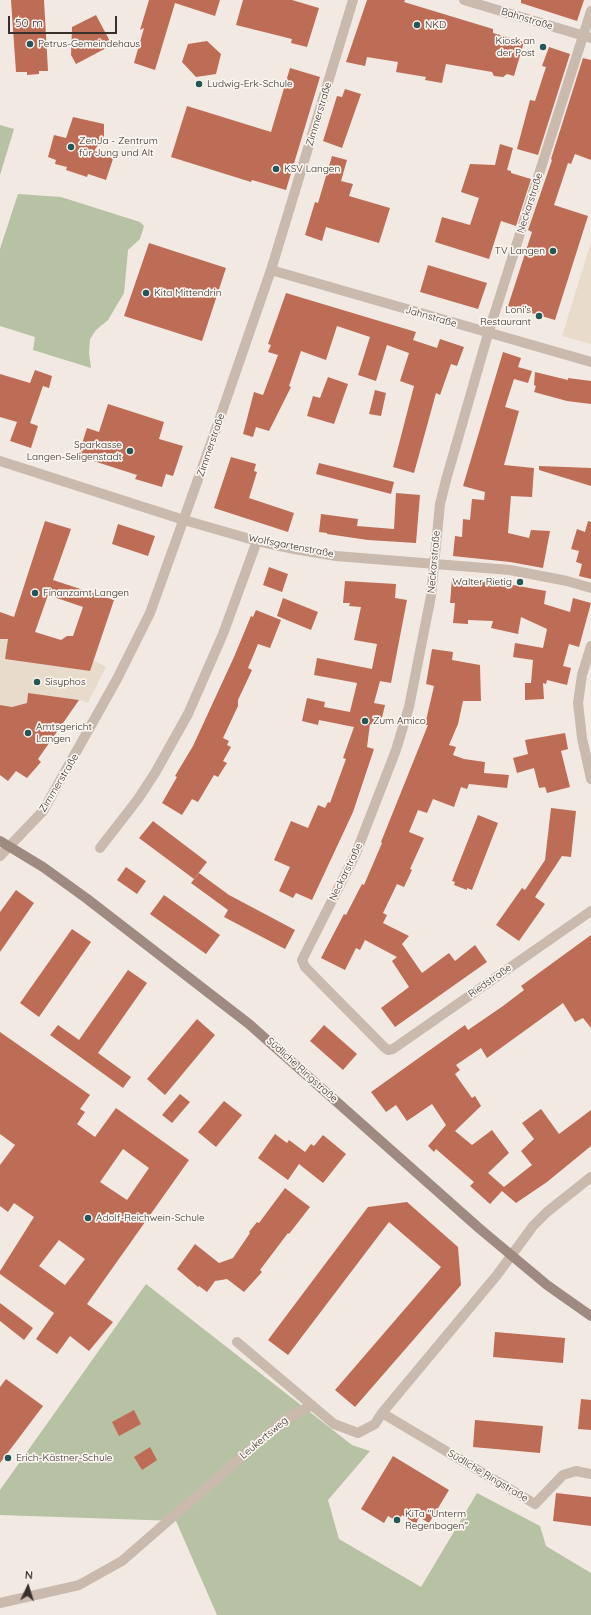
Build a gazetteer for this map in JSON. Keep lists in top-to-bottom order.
{
  "streets": {
    "main road": ["Südliche Ringstraße"],
    "street": [
      "Bahnstraße",
      "Zimmerstraße",
      "Neckarstraße",
      "Jahnstraße",
      "Wolfsgartenstraße",
      "Riedstraße",
      "Leukertsweg"
    ]
  },
  "crossings": [
    ["Bahnstraße", "Neckarstraße"],
    ["Zimmerstraße", "Jahnstraße"],
    ["Zimmerstraße", "Wolfsgartenstraße"],
    ["Zimmerstraße", "Südliche Ringstraße"],
    ["Neckarstraße", "Jahnstraße"],
    ["Neckarstraße", "Wolfsgartenstraße"],
    ["Neckarstraße", "Riedstraße"]
  ],
  "places": [
    "NKD",
    "Petrus-Gemeindehaus",
    "Kiosk an der Post",
    "Ludwig-Erk-Schule",
    "ZenJa - Zentrum für Jung und Alt",
    "KSV Langen",
    "TV Langen",
    "Kita Mittendrin",
    "Loni's Restaurant",
    "Sparkasse Langen-Seligenstadt",
    "Walter Rietig",
    "Finanzamt Langen",
    "Sisyphos",
    "Zum Amico",
    "Amtsgericht Langen",
    "Adolf-Reichwein-Schule",
    "Erich-Kästner-Schule",
    "KiTa \"Unterm Regenbogen\""
  ],
  "scale_bar": "50 m",
  "north": "top"
}
